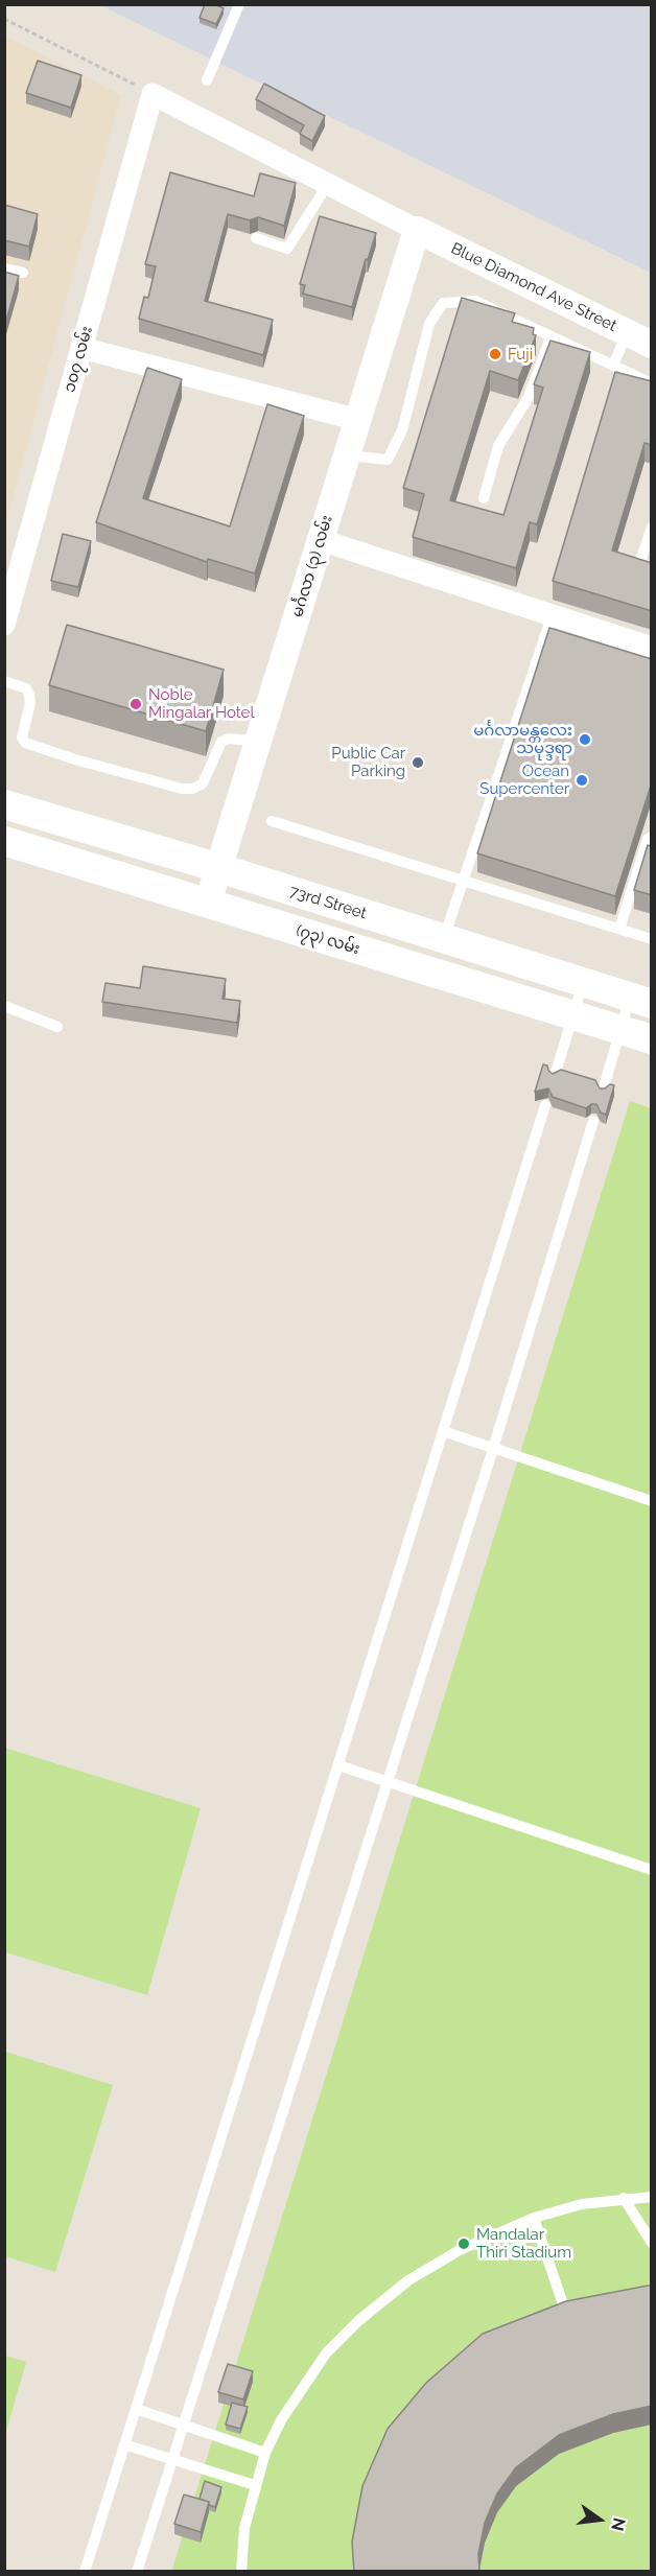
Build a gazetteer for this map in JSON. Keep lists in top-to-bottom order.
{
  "streets": {
    "main road": ["73rd Street", "(၇၃) လမ်း"],
    "street": ["Blue Diamond Ave Street", "၁၀၇ လမ်း", "မင်္ဂလာ (၃) လမ်း"]
  },
  "crossings": [
    ["Blue Diamond Ave Street", "မင်္ဂလာ (၃) လမ်း"],
    ["မင်္ဂလာ (၃) လမ်း", "73rd Street"],
    ["မင်္ဂလာ (၃) လမ်း", "(၇၃) လမ်း"]
  ],
  "places": [
    "Fuji",
    "Noble Mingalar Hotel",
    "မင်္ဂလာမန္တလေး သမုဒ္ဒရာ",
    "Public Car Parking",
    "Ocean Supercenter",
    "Mandalar Thiri Stadium"
  ],
  "north": "right"
}
